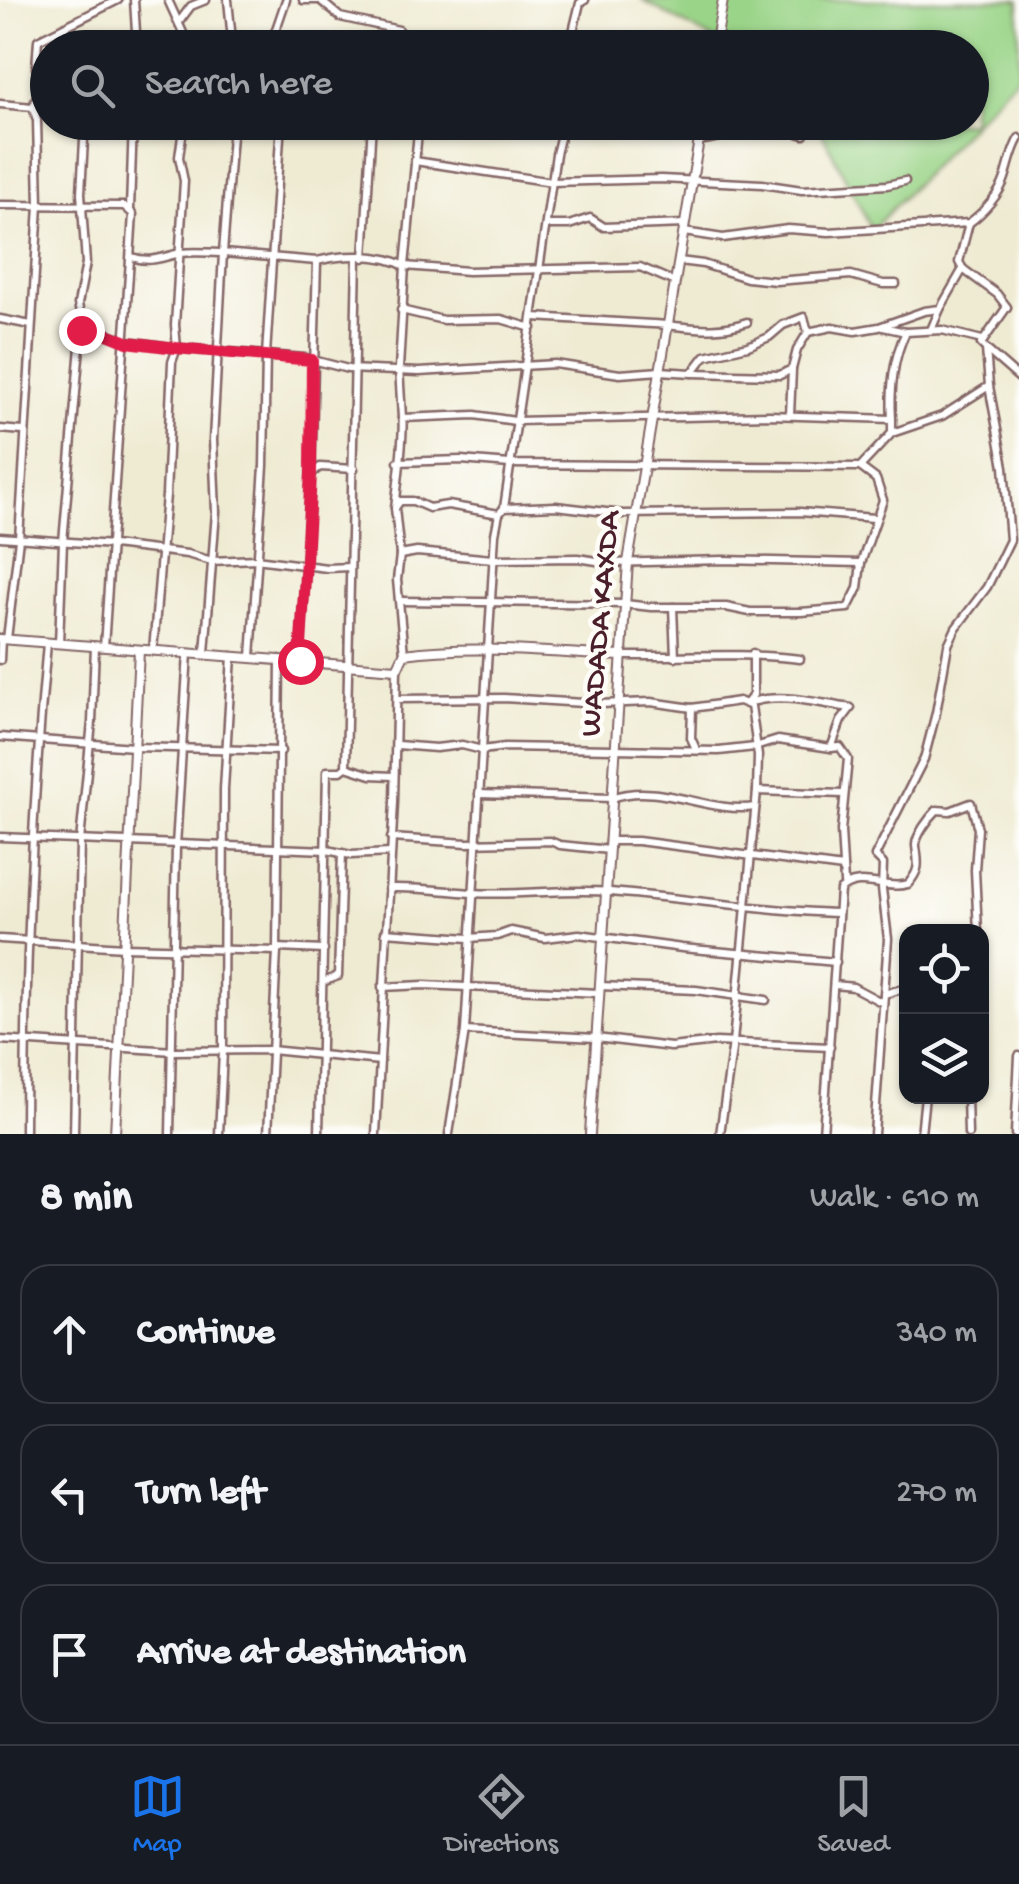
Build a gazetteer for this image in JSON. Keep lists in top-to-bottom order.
{
  "streets": {
    "street": ["WADADA KAXDA"]
  },
  "page": {
    "search": "Search here",
    "heading": ["8 min", "Walk · 610 m"],
    "list": [
      ["Continue", "340 m"],
      ["Turn left", "270 m"],
      "Arrive at destination"
    ],
    "nav": ["Map", "Directions", "Saved"]
  }
}
